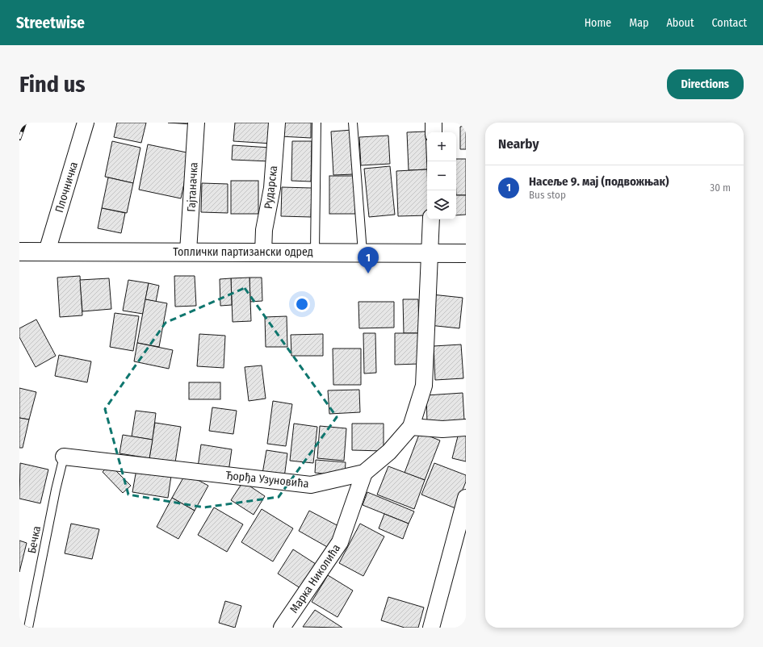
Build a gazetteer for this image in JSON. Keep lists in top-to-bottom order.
{
  "streets": {
    "main road": ["Топлички партизански одред"],
    "street": [
      "Плочничка",
      "Гајтаначка",
      "Рударска",
      "Ђорђа Узуновића",
      "Марка Николића"
    ],
    "lane": ["Бечка"]
  },
  "crossings": [
    ["Плочничка", "Топлички партизански одред"],
    ["Гајтаначка", "Топлички партизански одред"],
    ["Рударска", "Топлички партизански одред"],
    ["Топлички партизански одред", "Ђорђа Узуновића"],
    ["Ђорђа Узуновића", "Бечка"],
    ["Ђорђа Узуновића", "Марка Николића"]
  ],
  "page": {
    "header": "Streetwise",
    "nav": [
      "Home",
      "Map",
      "About",
      "Contact"
    ],
    "buttons": "Directions",
    "title": "Find us",
    "heading": "Nearby",
    "map_buttons": ["+", "−"],
    "list": [
      {
        "mark": "1",
        "name": "Насеље 9. мај (подвожњак)",
        "note": "Bus stop",
        "value": "30 m"
      }
    ],
    "pins": "1"
  }
}
